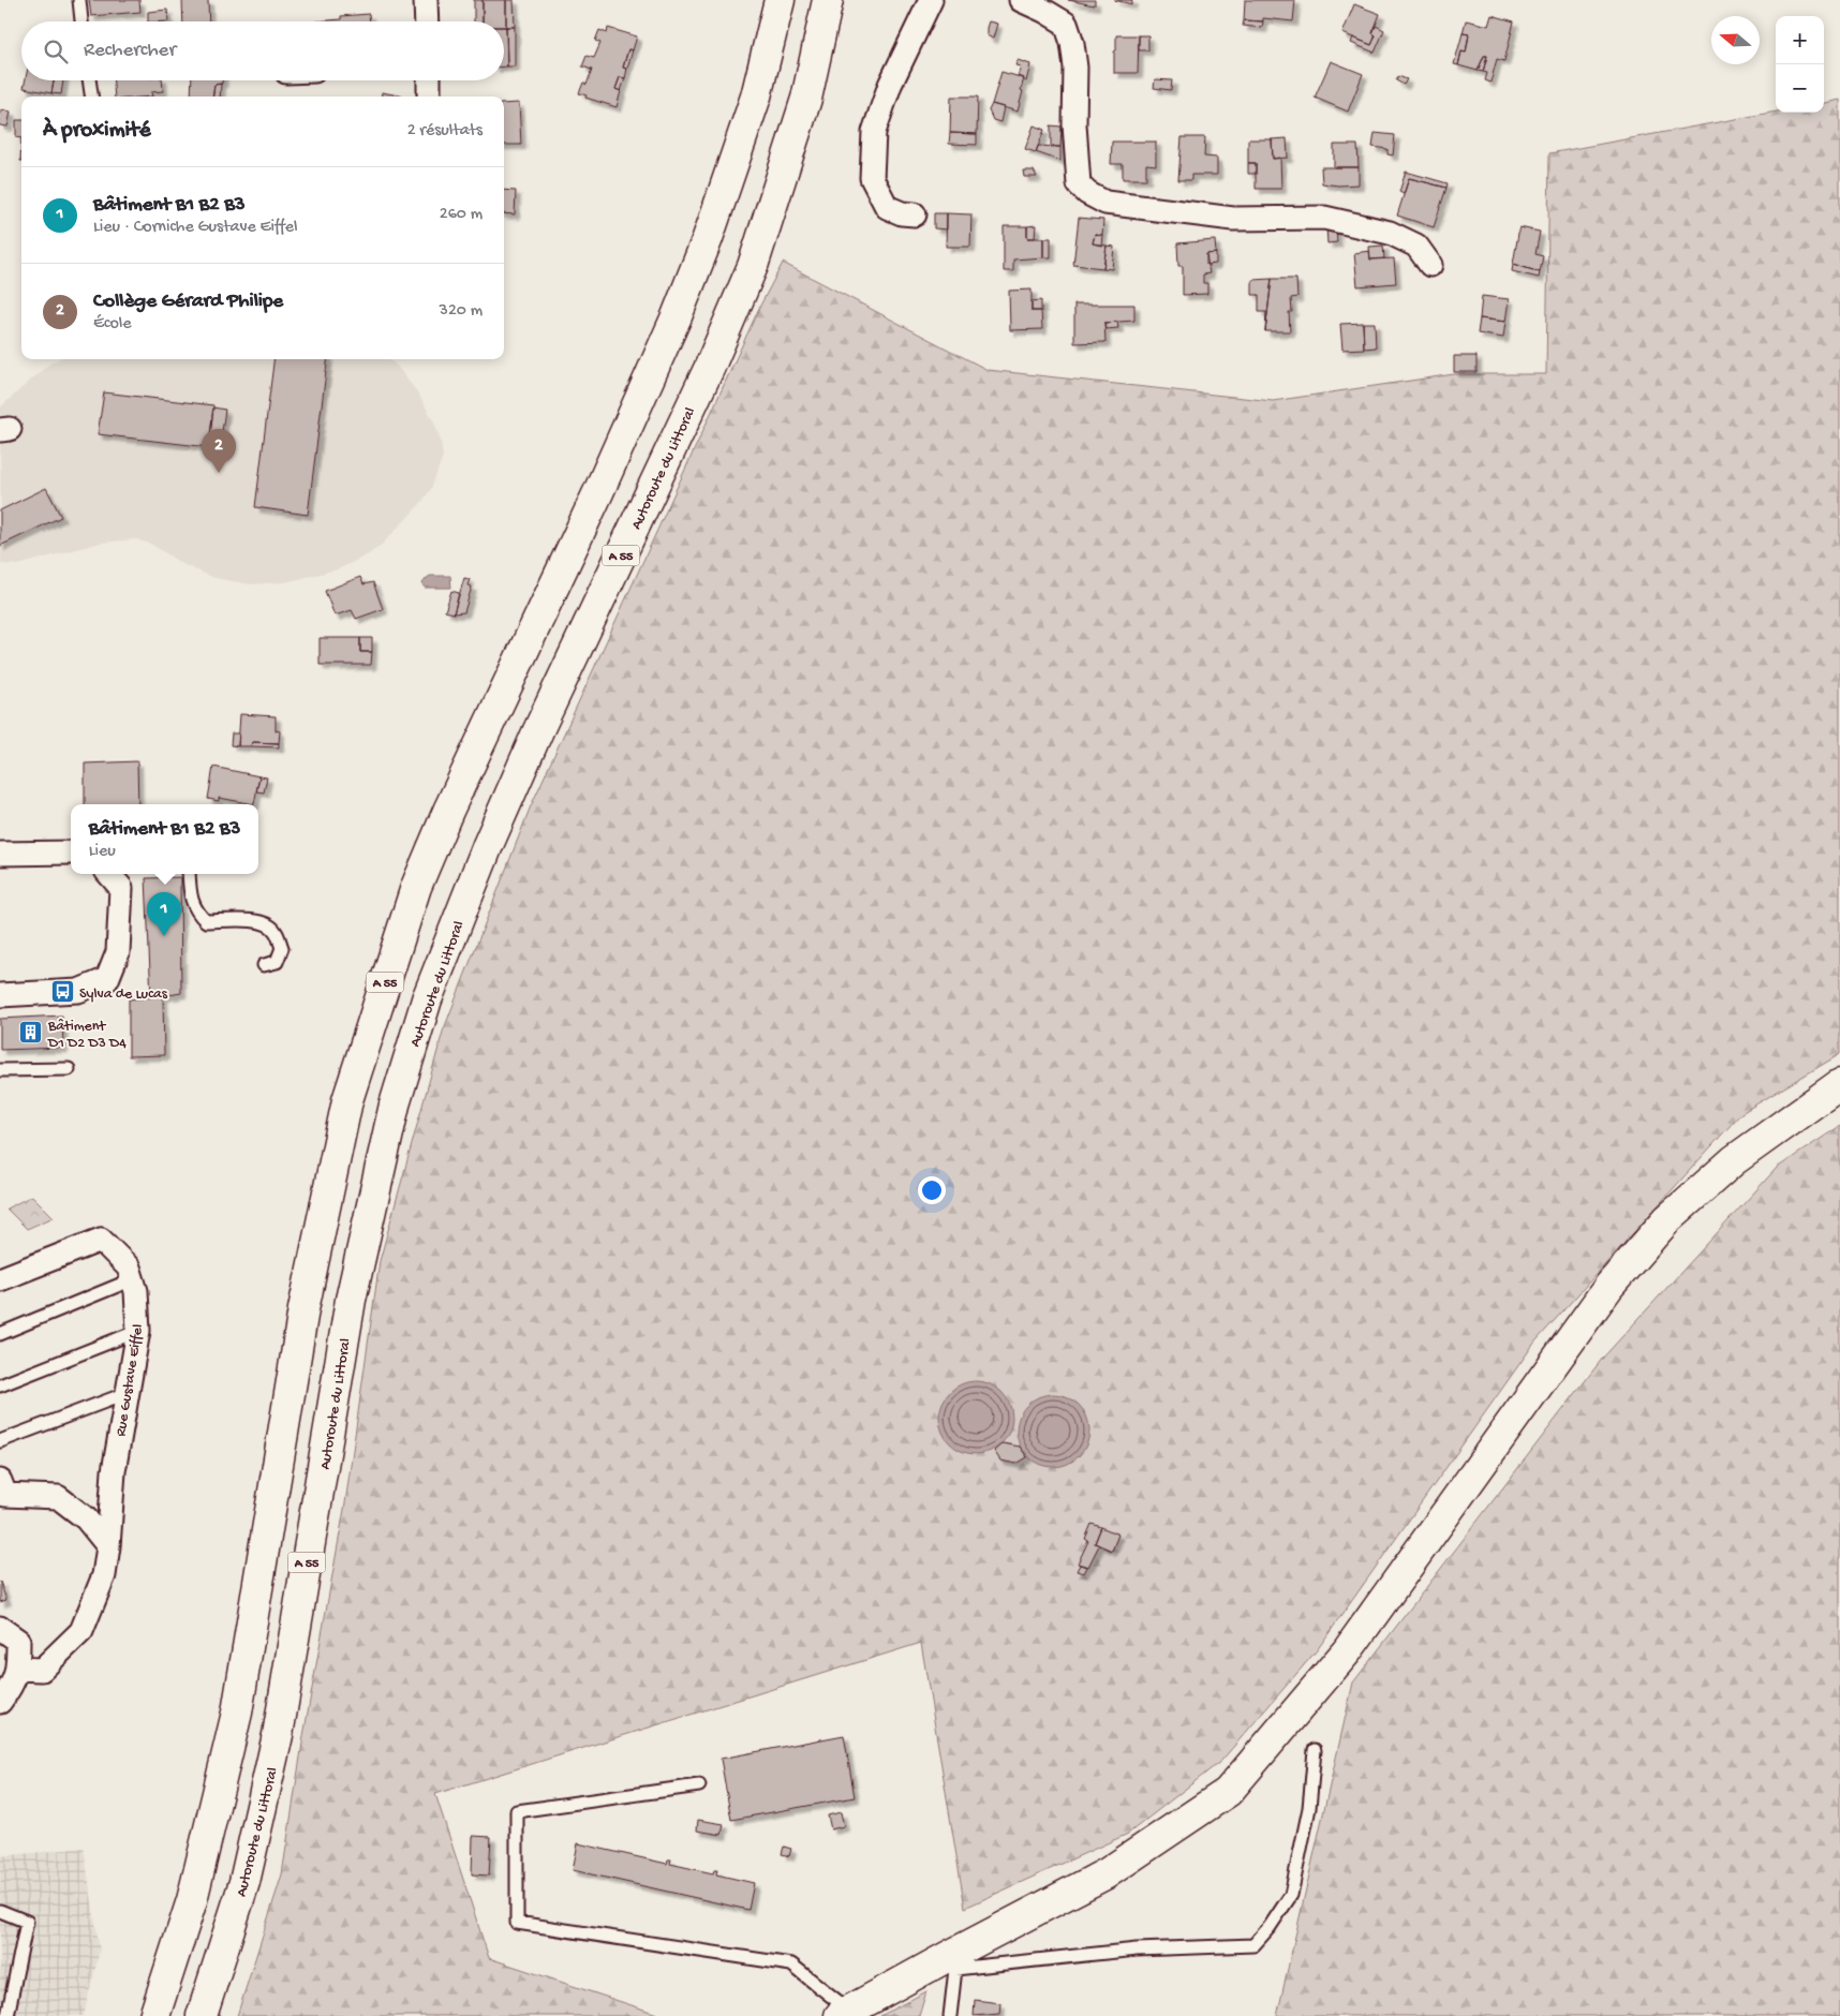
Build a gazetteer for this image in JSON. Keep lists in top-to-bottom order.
{
  "streets": {
    "main road": ["Autoroute du Littoral", "A 55"],
    "street": ["Rue Gustave Eiffel"]
  },
  "places": {
    "bus stop": ["Sylva de Lucas"],
    "building": ["Bâtiment D1 D2 D3 D4"]
  },
  "north": "left",
  "page": {
    "map_buttons": ["+", "−"],
    "search": "Rechercher",
    "heading": ["À proximité", "2 résultats"],
    "list": [
      {
        "mark": "1",
        "name": "Bâtiment B1 B2 B3",
        "note": "Lieu · Corniche Gustave Eiffel",
        "value": "260 m"
      },
      {
        "mark": "2",
        "name": "Collège Gérard Philipe",
        "note": "École",
        "value": "320 m"
      }
    ],
    "pins": ["2", "1"],
    "popup": ["Bâtiment B1 B2 B3", "Lieu"]
  }
}
